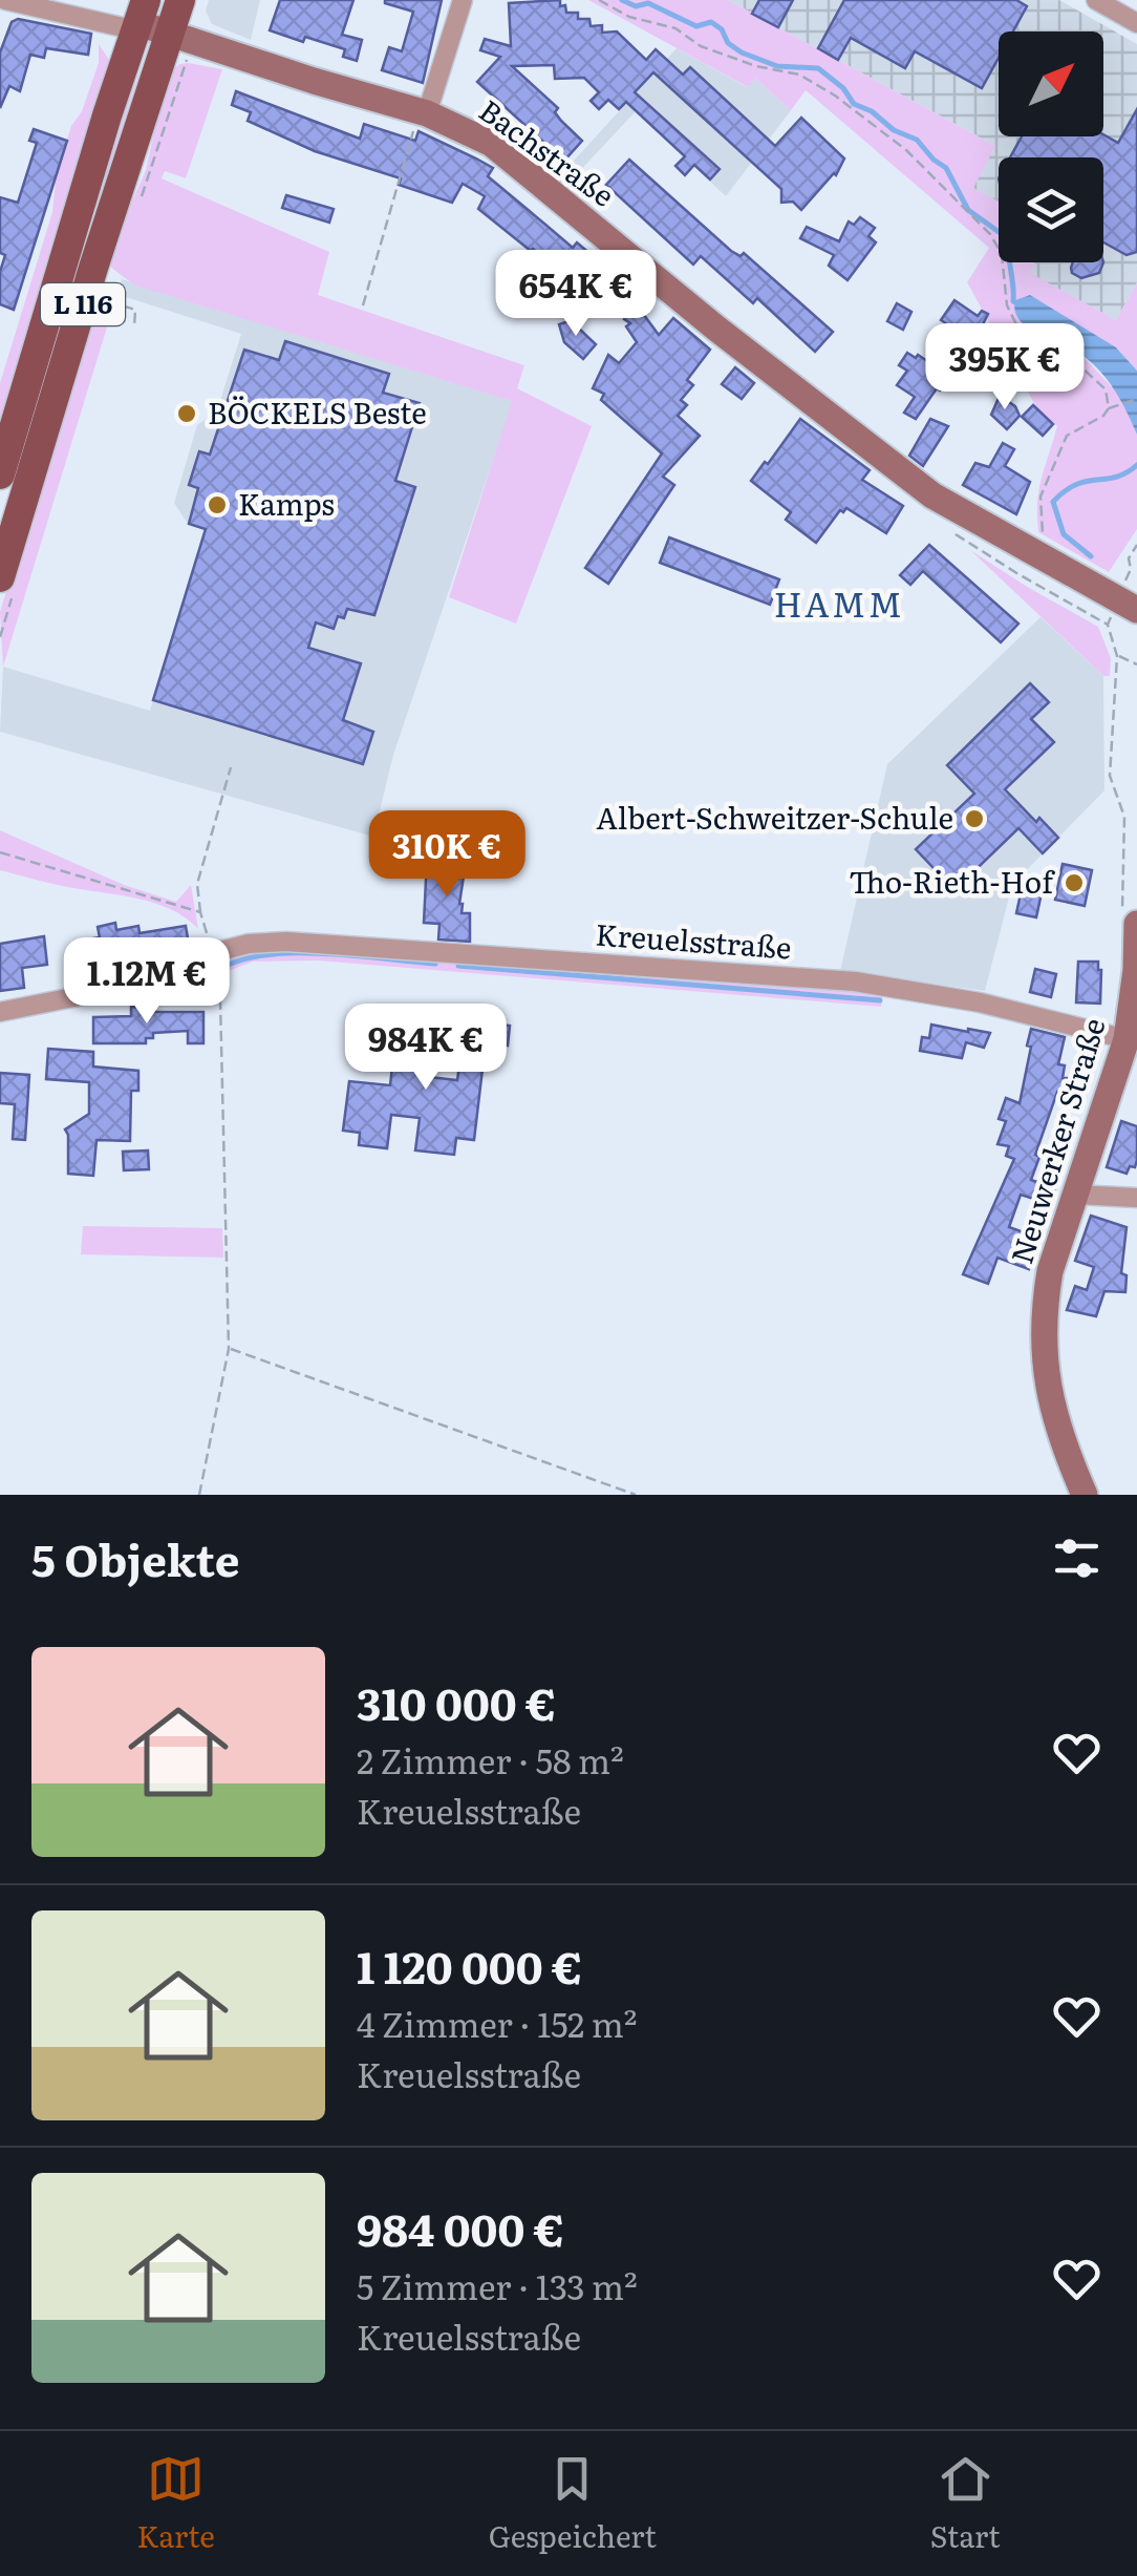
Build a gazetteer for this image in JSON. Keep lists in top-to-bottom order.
{
  "streets": {
    "main road": ["L 116"],
    "street": ["Bachstraße", "Kreuelsstraße", "Neuwerker Straße"]
  },
  "crossings": [
    ["Bachstraße", "L 116"],
    ["Kreuelsstraße", "Neuwerker Straße"]
  ],
  "districts": ["HAMM"],
  "places": [
    "BÖCKELS Beste",
    "Kamps",
    "Albert-Schweitzer-Schule",
    "Tho-Rieth-Hof"
  ],
  "north": "top right",
  "page": {
    "price": [
      "654K €",
      "395K €",
      "310K €",
      "1.12M €",
      "984K €"
    ],
    "heading": "5 Objekte",
    "list": [
      {
        "name": "310 000 €",
        "note": "2 Zimmer · 58 m² · Kreuelsstraße"
      },
      {
        "name": "1 120 000 €",
        "note": "4 Zimmer · 152 m² · Kreuelsstraße"
      },
      {
        "name": "984 000 €",
        "note": "5 Zimmer · 133 m² · Kreuelsstraße"
      }
    ],
    "tabs": ["Karte", "Gespeichert", "Start"]
  }
}
